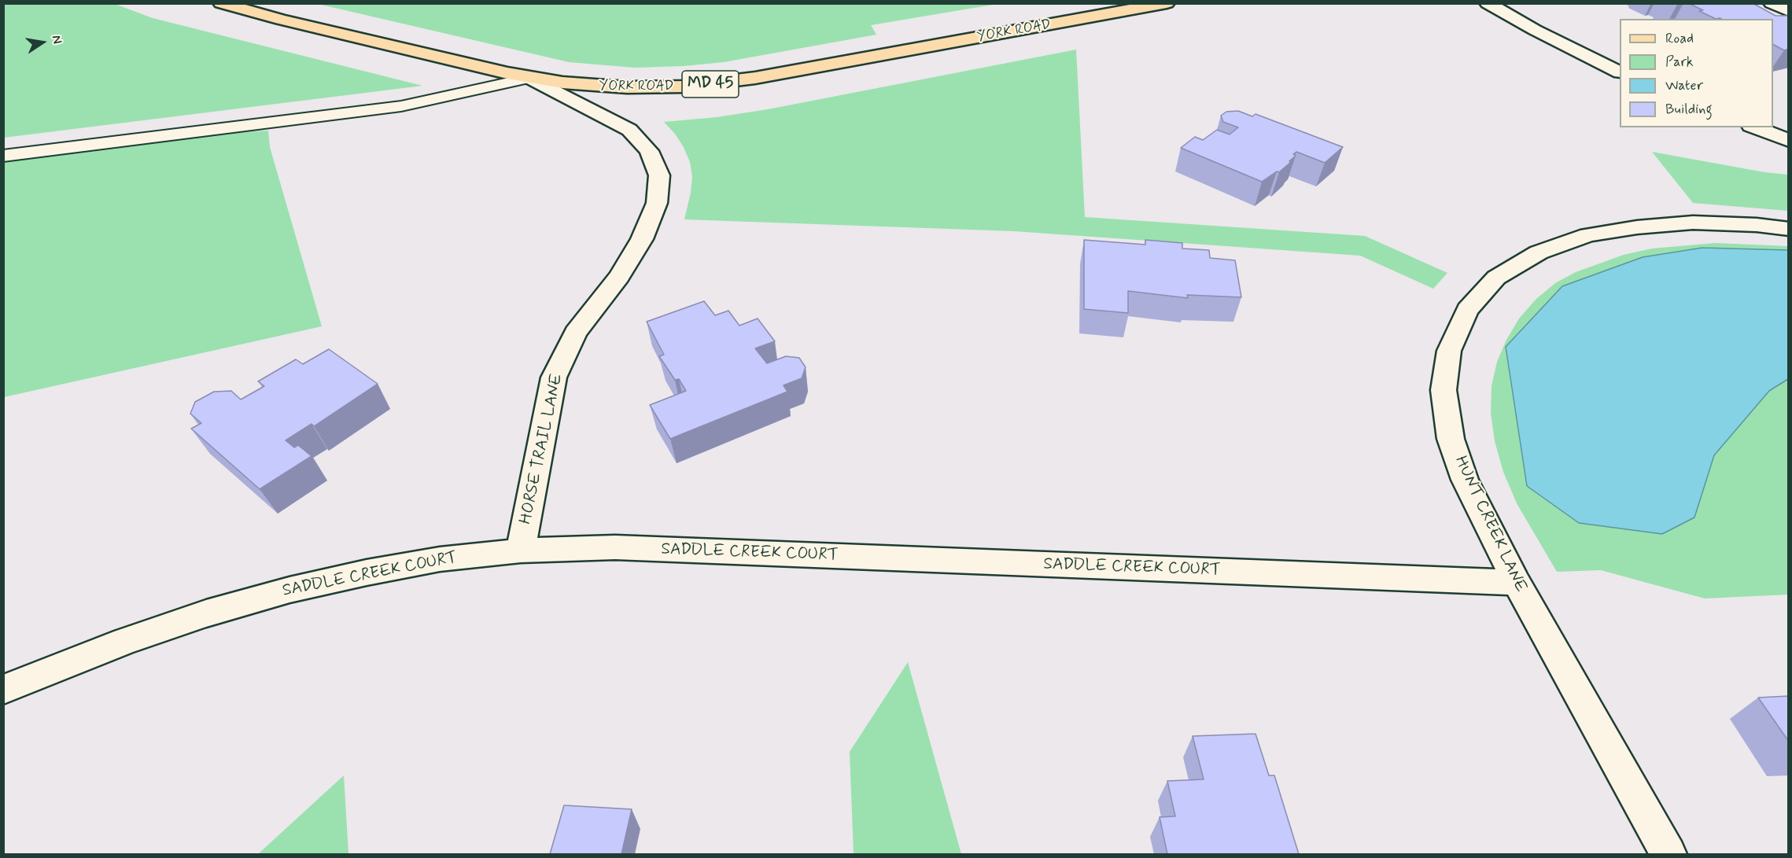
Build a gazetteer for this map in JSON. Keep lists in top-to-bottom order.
{
  "streets": {
    "main road": ["YORK ROAD", "MD 45"],
    "street": ["HORSE TRAIL LANE", "HUNT CREEK LANE", "SADDLE CREEK COURT"]
  },
  "crossings": [
    ["YORK ROAD", "HORSE TRAIL LANE"],
    ["HORSE TRAIL LANE", "SADDLE CREEK COURT"],
    ["HUNT CREEK LANE", "SADDLE CREEK COURT"]
  ],
  "legend": [
    "Road",
    "Park",
    "Water",
    "Building"
  ],
  "north": "right"
}
